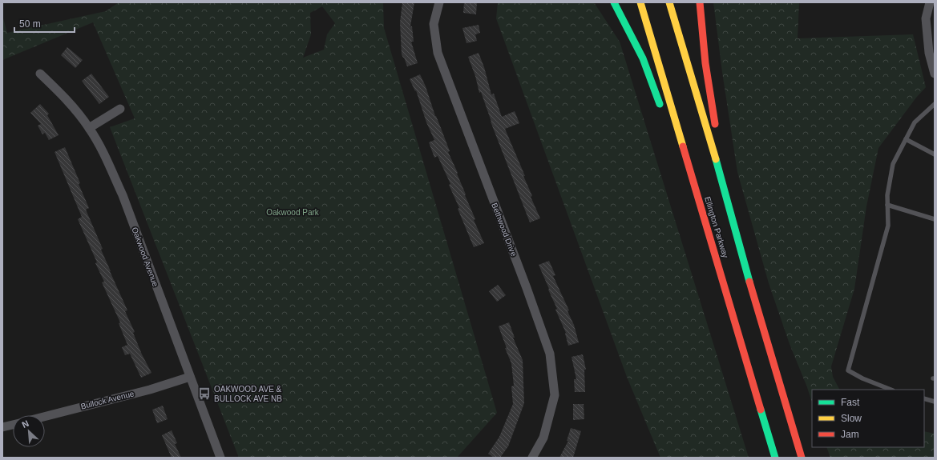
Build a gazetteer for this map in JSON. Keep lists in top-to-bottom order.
{
  "streets": {
    "highway": ["Ellington Parkway"],
    "street": ["Bethwood Drive", "Oakwood Avenue", "Bullock Avenue"]
  },
  "crossings": [
    ["Oakwood Avenue", "Bullock Avenue"]
  ],
  "parks": ["Oakwood Park"],
  "places": {
    "bus stop": ["OAKWOOD AVE & BULLOCK AVE NB"]
  },
  "legend": ["Fast", "Slow", "Jam"],
  "scale_bar": "50 m",
  "north": "top left"
}
